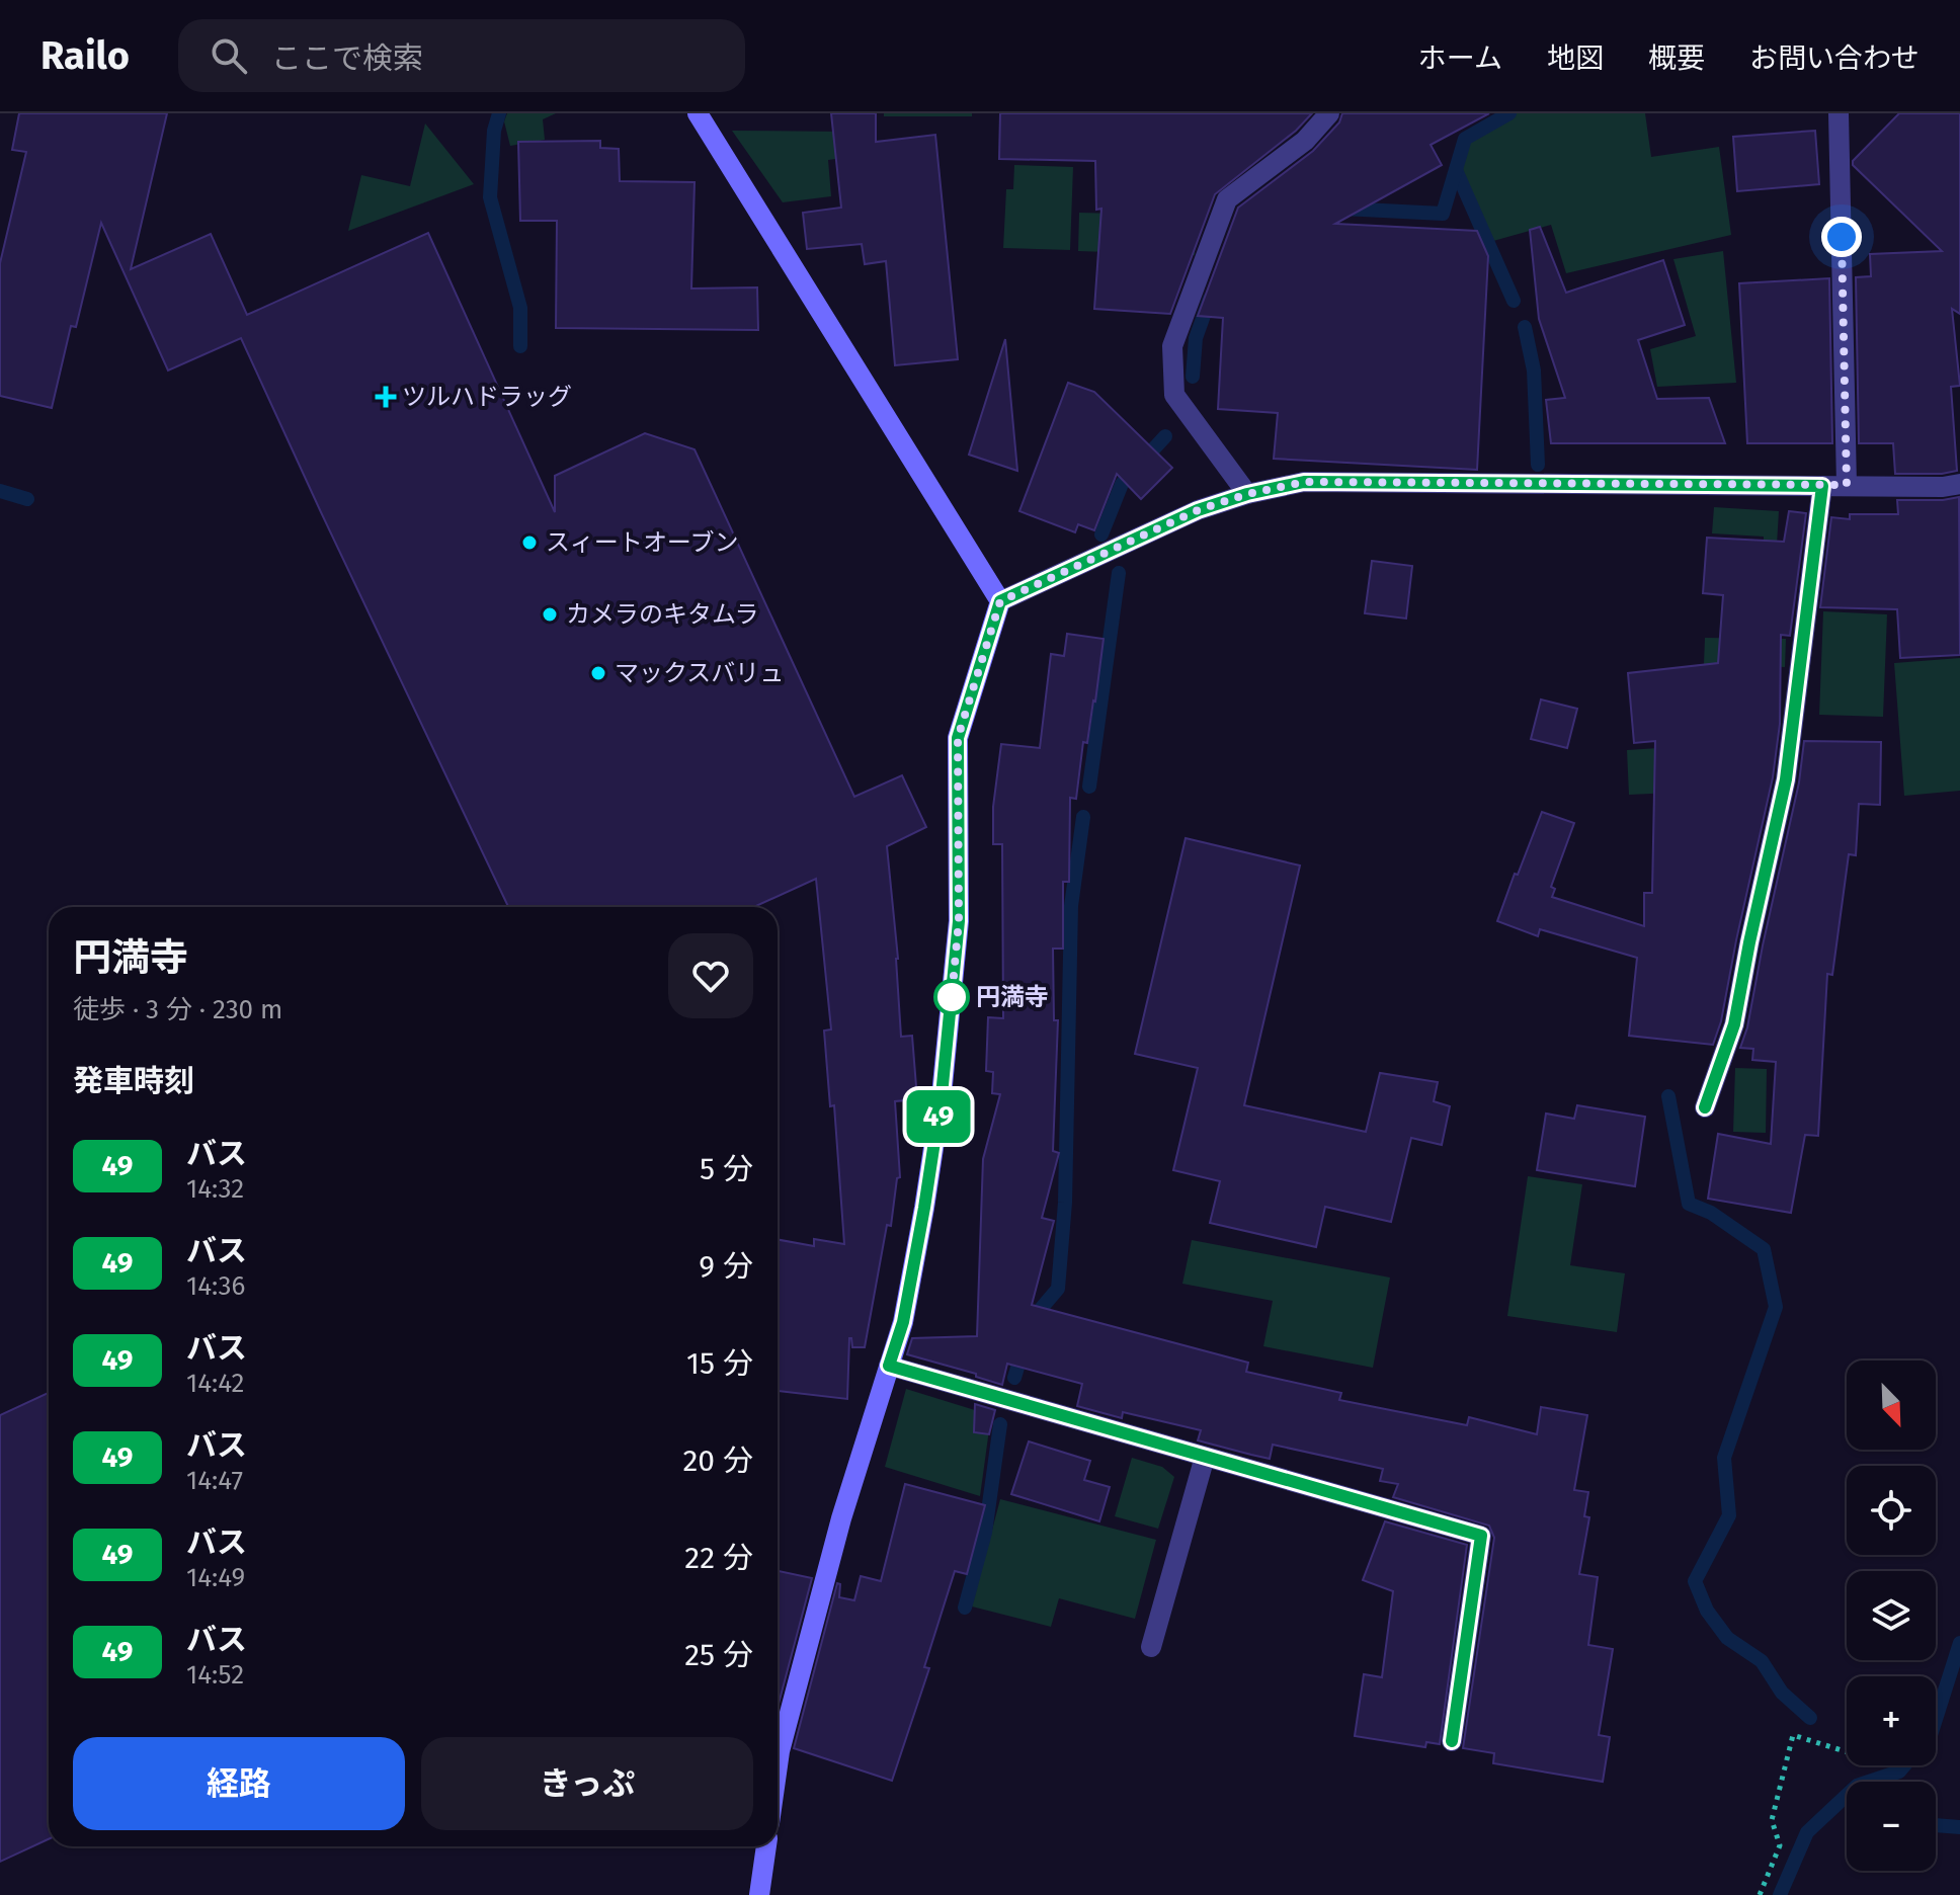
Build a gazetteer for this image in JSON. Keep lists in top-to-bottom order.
{
  "places": {
    "health": ["ツルハドラッグ"],
    "other": [
      "スィートオーブン",
      "カメラのキタムラ",
      "マックスバリュ",
      "円満寺"
    ]
  },
  "lines": ["bus line 49"],
  "north": "bottom right",
  "page": {
    "header": "Railo",
    "search": "ここで検索",
    "nav": [
      "ホーム",
      "地図",
      "概要",
      "お問い合わせ"
    ],
    "on_map": "49",
    "heading": [
      ["円満寺", "徒歩 · 3 分 · 230 m"],
      "発車時刻"
    ],
    "list": [
      {
        "mark": "49",
        "name": "バス",
        "note": "14:32",
        "value": "5 分"
      },
      {
        "mark": "49",
        "name": "バス",
        "note": "14:36",
        "value": "9 分"
      },
      {
        "mark": "49",
        "name": "バス",
        "note": "14:42",
        "value": "15 分"
      },
      {
        "mark": "49",
        "name": "バス",
        "note": "14:47",
        "value": "20 分"
      },
      {
        "mark": "49",
        "name": "バス",
        "note": "14:49",
        "value": "22 分"
      },
      {
        "mark": "49",
        "name": "バス",
        "note": "14:52",
        "value": "25 分"
      }
    ],
    "map_buttons": ["+", "−"],
    "buttons": ["経路", "きっぷ"]
  }
}
